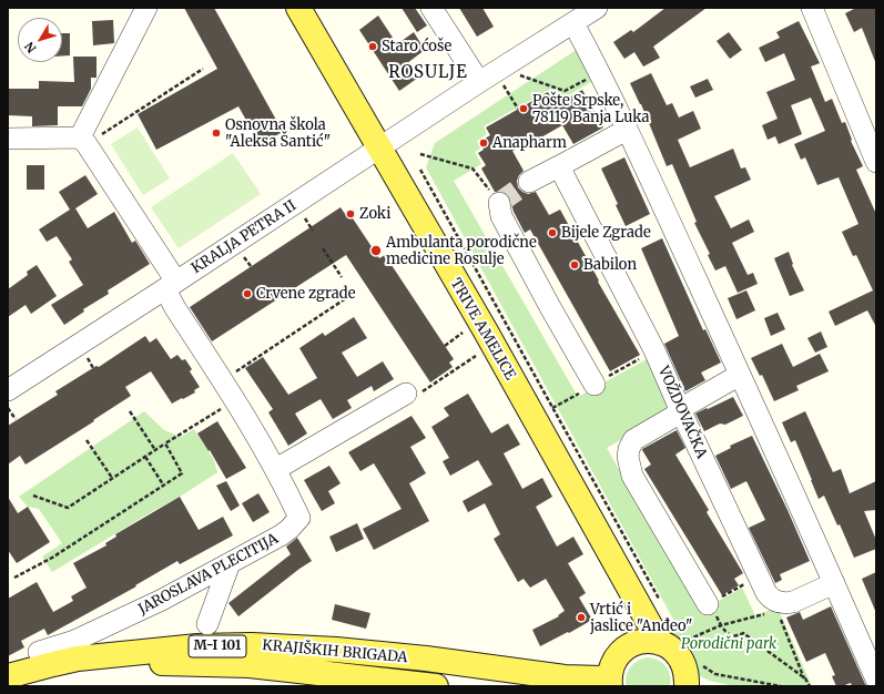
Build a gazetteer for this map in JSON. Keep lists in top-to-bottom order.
{
  "streets": {
    "main road": ["TRIVE AMELICE", "M-I 101", "KRAJIŠKIH BRIGADA"],
    "street": ["KRALJA PETRA II", "VOŽDOVAČKA", "JAROSLAVA PLECITIJA"]
  },
  "crossings": [
    ["KRALJA PETRA II", "TRIVE AMELICE"],
    ["KRALJA PETRA II", "JAROSLAVA PLECITIJA"],
    ["TRIVE AMELICE", "KRAJIŠKIH BRIGADA"]
  ],
  "districts": ["ROSULJE"],
  "parks": ["Porodični park"],
  "places": [
    "Staro ćoše",
    "Pošte Srpske, 78119 Banja Luka",
    "Osnovna škola \"Aleksa Šantić\"",
    "Anapharm",
    "Zoki",
    "Bijele Zgrade",
    "Ambulanta porodične medicine Rosulje",
    "Babilon",
    "Crvene zgrade",
    "Vrtić i jaslice \"Anđeo\""
  ],
  "north": "bottom left"
}
